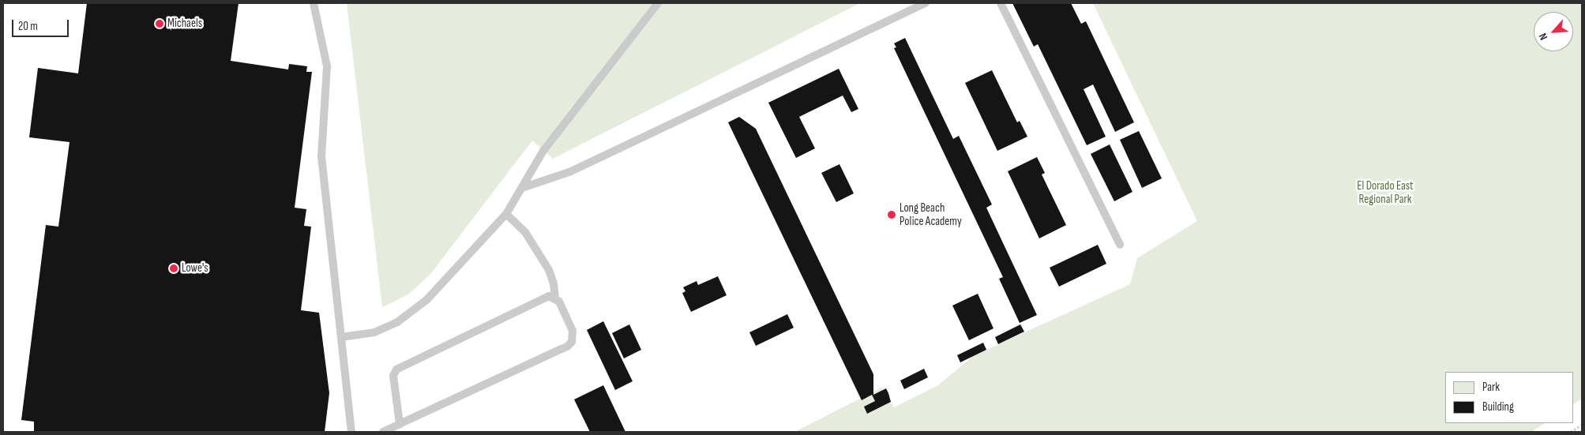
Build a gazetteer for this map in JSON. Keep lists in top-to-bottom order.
{
  "parks": ["El Dorado East Regional Park"],
  "places": ["Michaels", "Long Beach Police Academy", "Lowe's"],
  "legend": ["Park", "Building"],
  "scale_bar": "20 m",
  "north": "bottom left"
}
